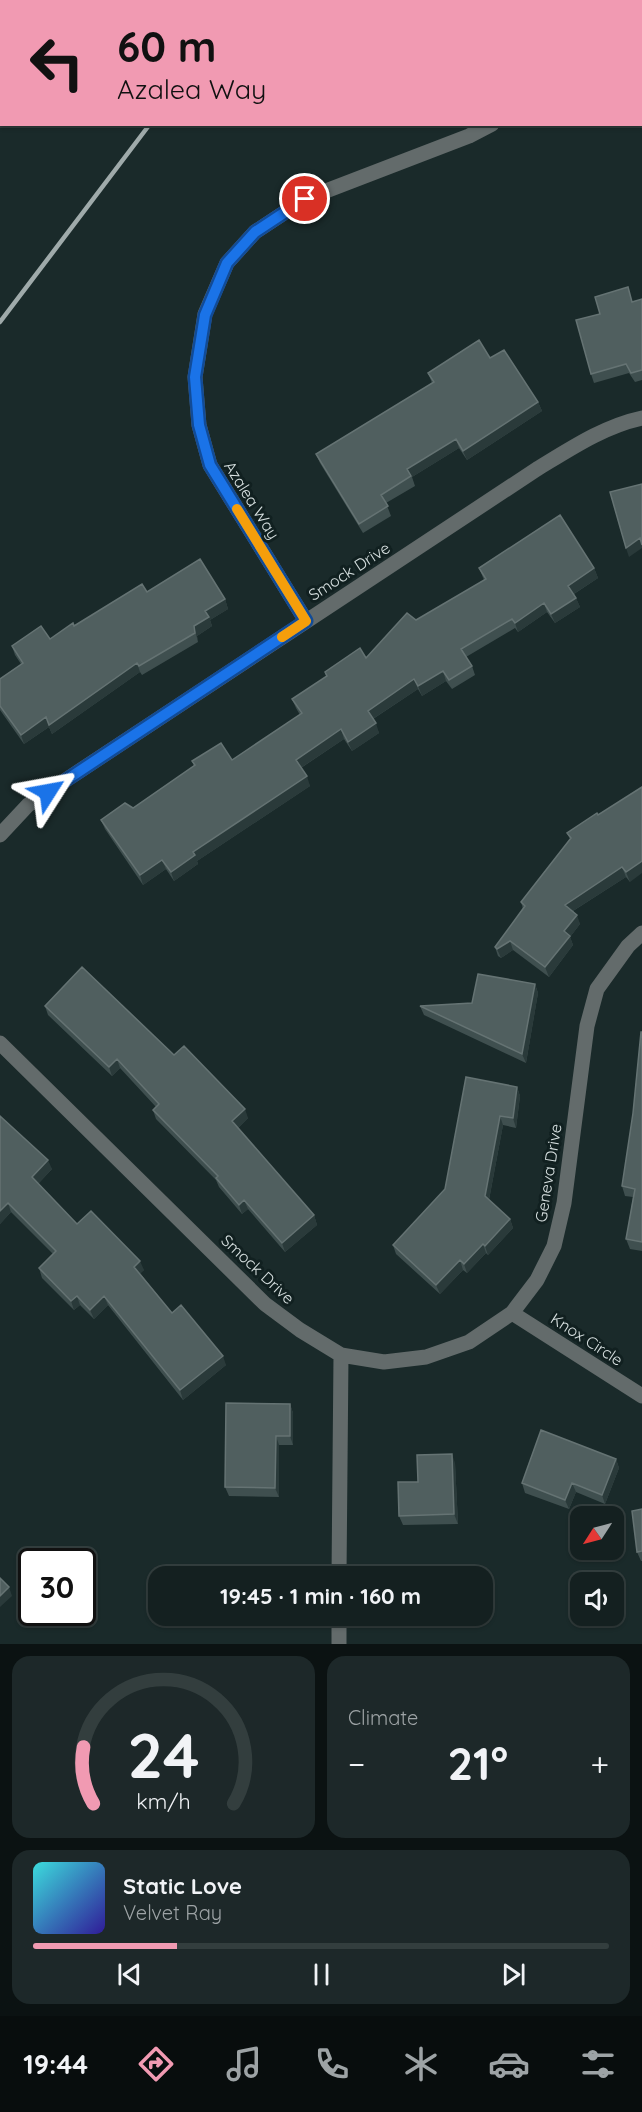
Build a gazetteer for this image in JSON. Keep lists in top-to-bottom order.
{
  "streets": {
    "street": [
      "Azalea Way",
      "Smock Drive",
      "Geneva Drive",
      "Knox Circle"
    ]
  },
  "crossings": [
    ["Azalea Way", "Smock Drive"],
    ["Smock Drive", "Geneva Drive"],
    ["Geneva Drive", "Knox Circle"]
  ],
  "north": "bottom left",
  "page": {
    "turn": ["60 m", "Azalea Way"],
    "limit": "30",
    "trip": "19:45 · 1 min · 160 m",
    "tile": "Climate",
    "heat": ["−", "21°", "+"],
    "song": ["Static Love", "Velvet Ray"],
    "tabs": "19:44",
    "gauge": ["24", "km/h"]
  }
}
